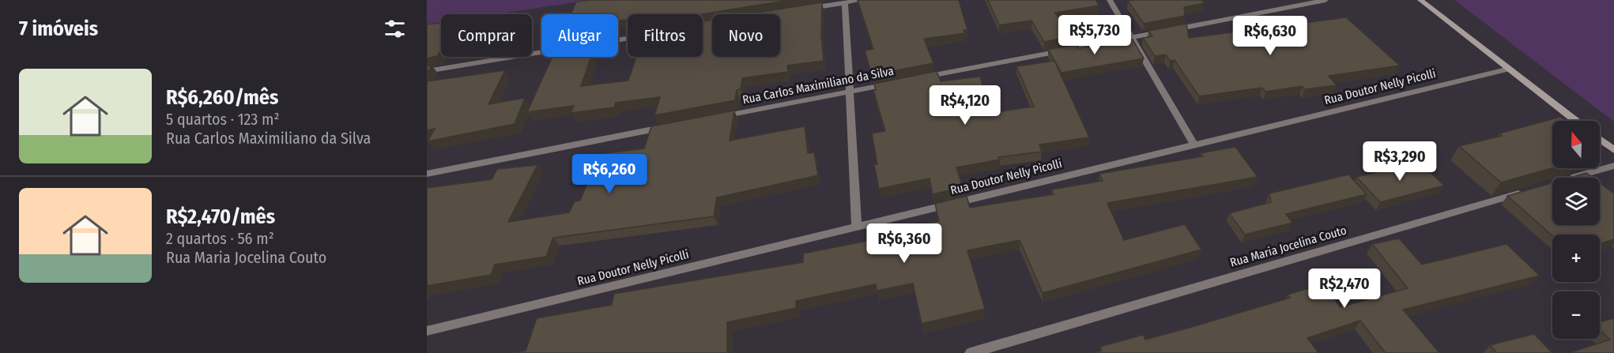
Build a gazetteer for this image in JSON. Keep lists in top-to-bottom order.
{
  "streets": {
    "street": ["Rua Carlos Maximiliano da Silva", "Rua Doutor Nelly Picolli", "Rua Maria Jocelina Couto"]
  },
  "north": "top",
  "page": {
    "heading": "7 imóveis",
    "chip": [
      "Comprar",
      "Alugar",
      "Filtros",
      "Novo"
    ],
    "price": [
      "R$5,730",
      "R$6,630",
      "R$4,120",
      "R$3,290",
      "R$6,260",
      "R$6,360",
      "R$2,470"
    ],
    "list": [
      {
        "name": "R$6,260/mês",
        "note": "5 quartos · 123 m² · Rua Carlos Maximiliano da Silva"
      },
      {
        "name": "R$2,470/mês",
        "note": "2 quartos · 56 m² · Rua Maria Jocelina Couto"
      }
    ],
    "map_buttons": ["+", "−"]
  }
}
